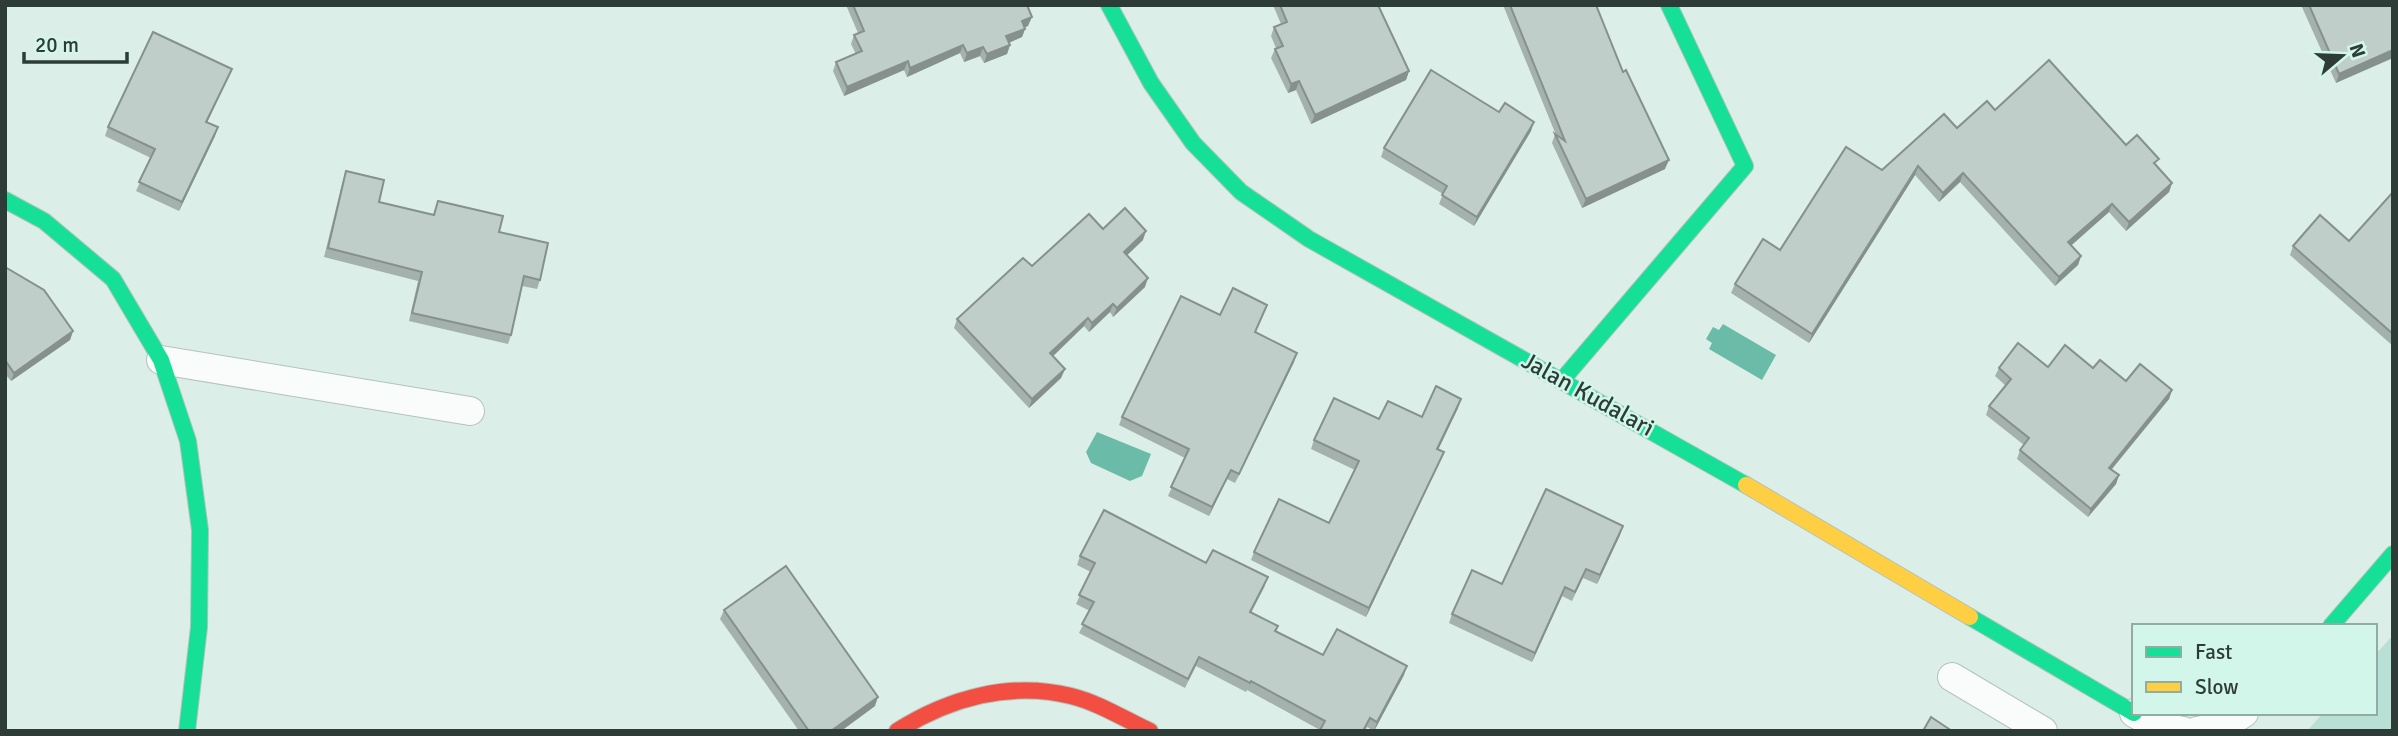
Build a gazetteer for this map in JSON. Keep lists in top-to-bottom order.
{
  "streets": {
    "street": ["Jalan Kudalari"]
  },
  "legend": ["Fast", "Slow"],
  "scale_bar": "20 m",
  "north": "right"
}
